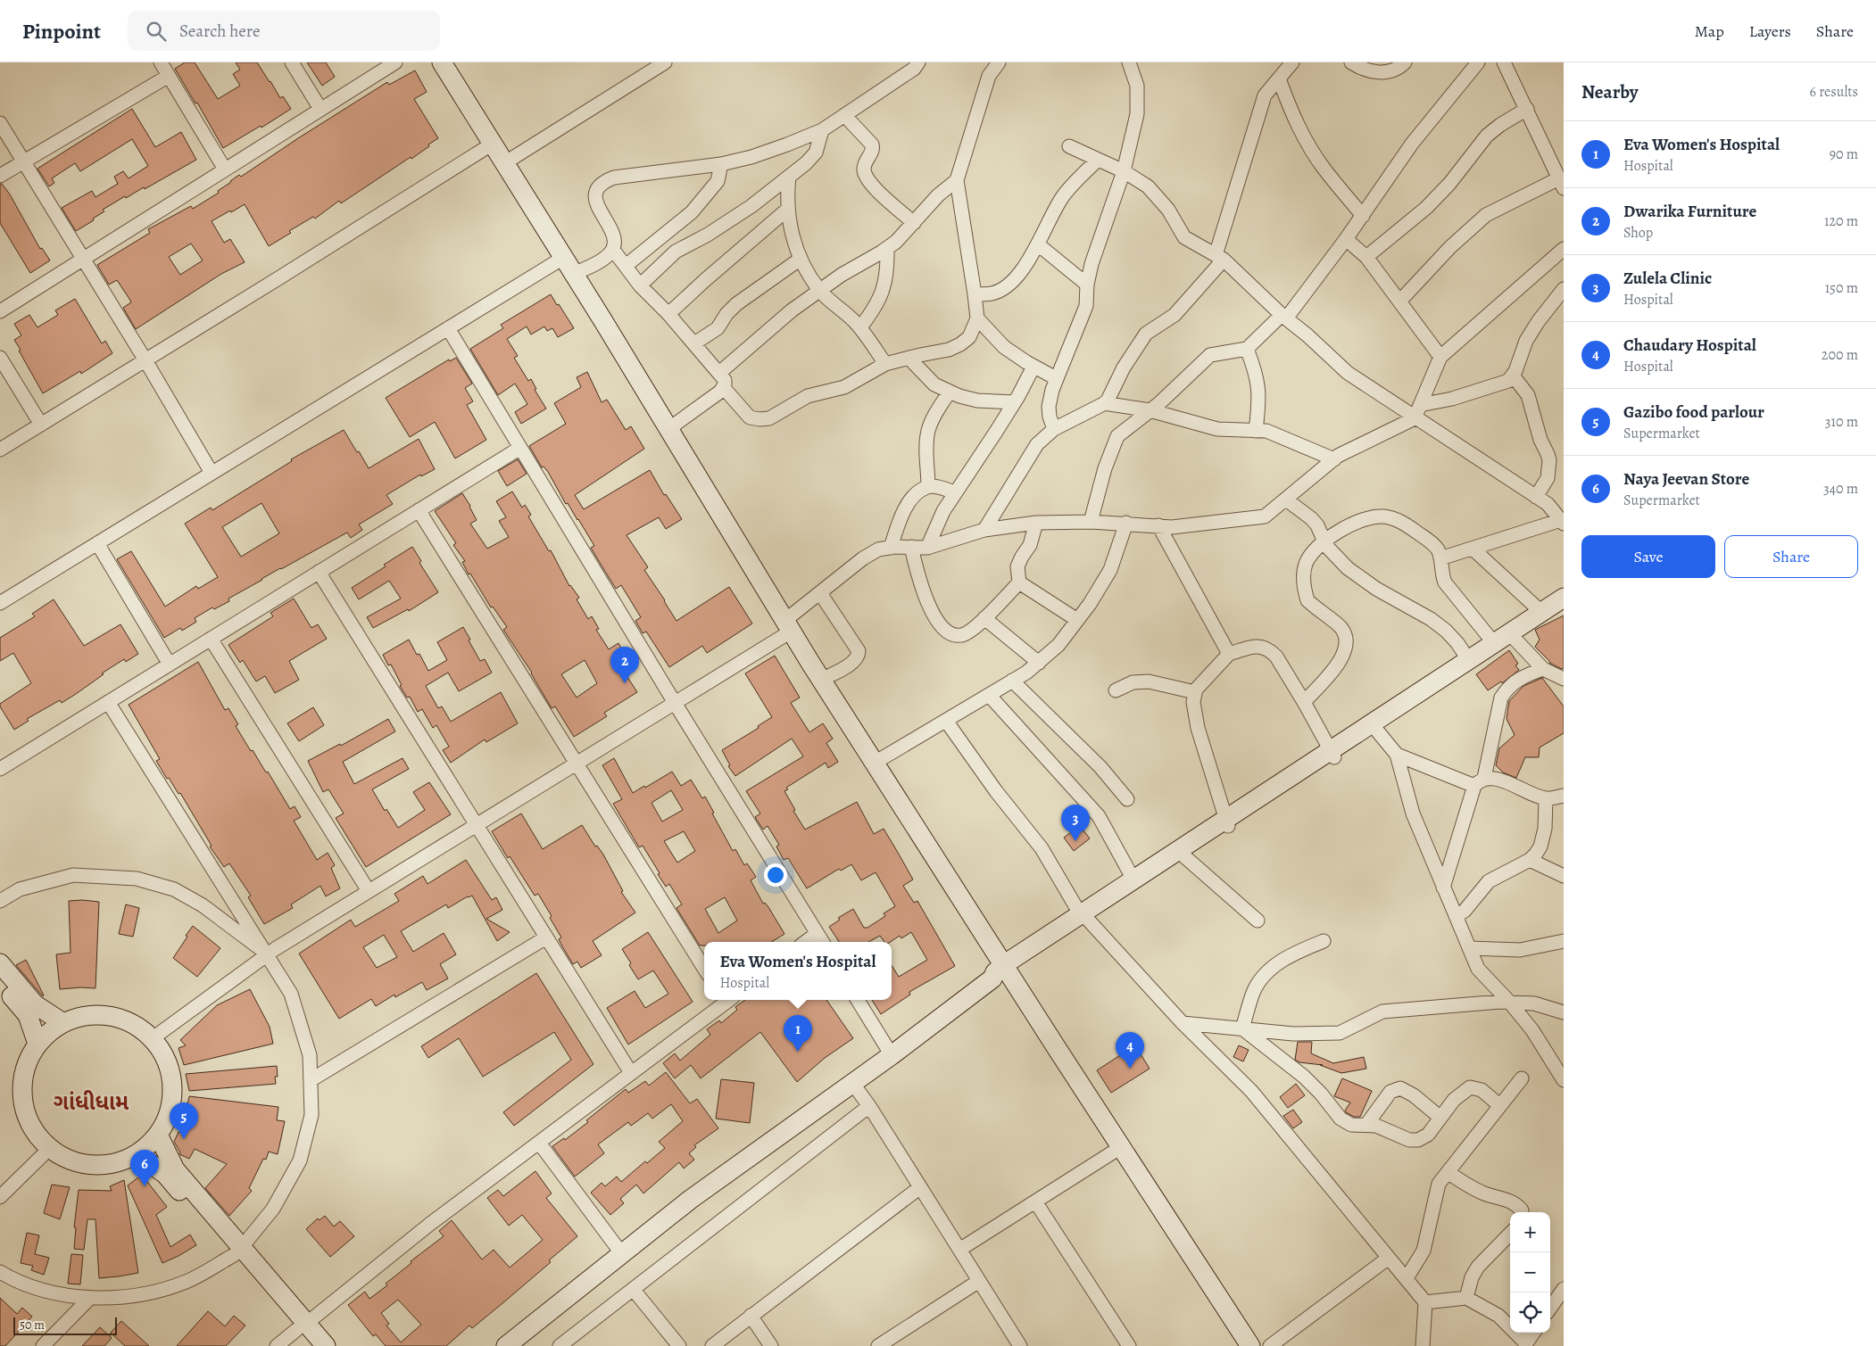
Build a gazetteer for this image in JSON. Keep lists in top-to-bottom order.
{
  "districts": ["ગાંધીધામ"],
  "scale_bar": "50 m",
  "page": {
    "header": "Pinpoint",
    "search": "Search here",
    "nav": ["Map", "Layers", "Share"],
    "heading": ["Nearby", "6 results"],
    "list": [
      {
        "mark": "1",
        "name": "Eva Women's Hospital",
        "note": "Hospital",
        "value": "90 m"
      },
      {
        "mark": "2",
        "name": "Dwarika Furniture",
        "note": "Shop",
        "value": "120 m"
      },
      {
        "mark": "3",
        "name": "Zulela Clinic",
        "note": "Hospital",
        "value": "150 m"
      },
      {
        "mark": "4",
        "name": "Chaudary Hospital",
        "note": "Hospital",
        "value": "200 m"
      },
      {
        "mark": "5",
        "name": "Gazibo food parlour",
        "note": "Supermarket",
        "value": "310 m"
      },
      {
        "mark": "6",
        "name": "Naya Jeevan Store",
        "note": "Supermarket",
        "value": "340 m"
      }
    ],
    "buttons": ["Save", "Share"],
    "pins": [
      "2",
      "3",
      "1",
      "4",
      "5",
      "6"
    ],
    "popup": ["Eva Women's Hospital", "Hospital"],
    "map_buttons": ["+", "−"],
    "scale": "50 m"
  }
}
